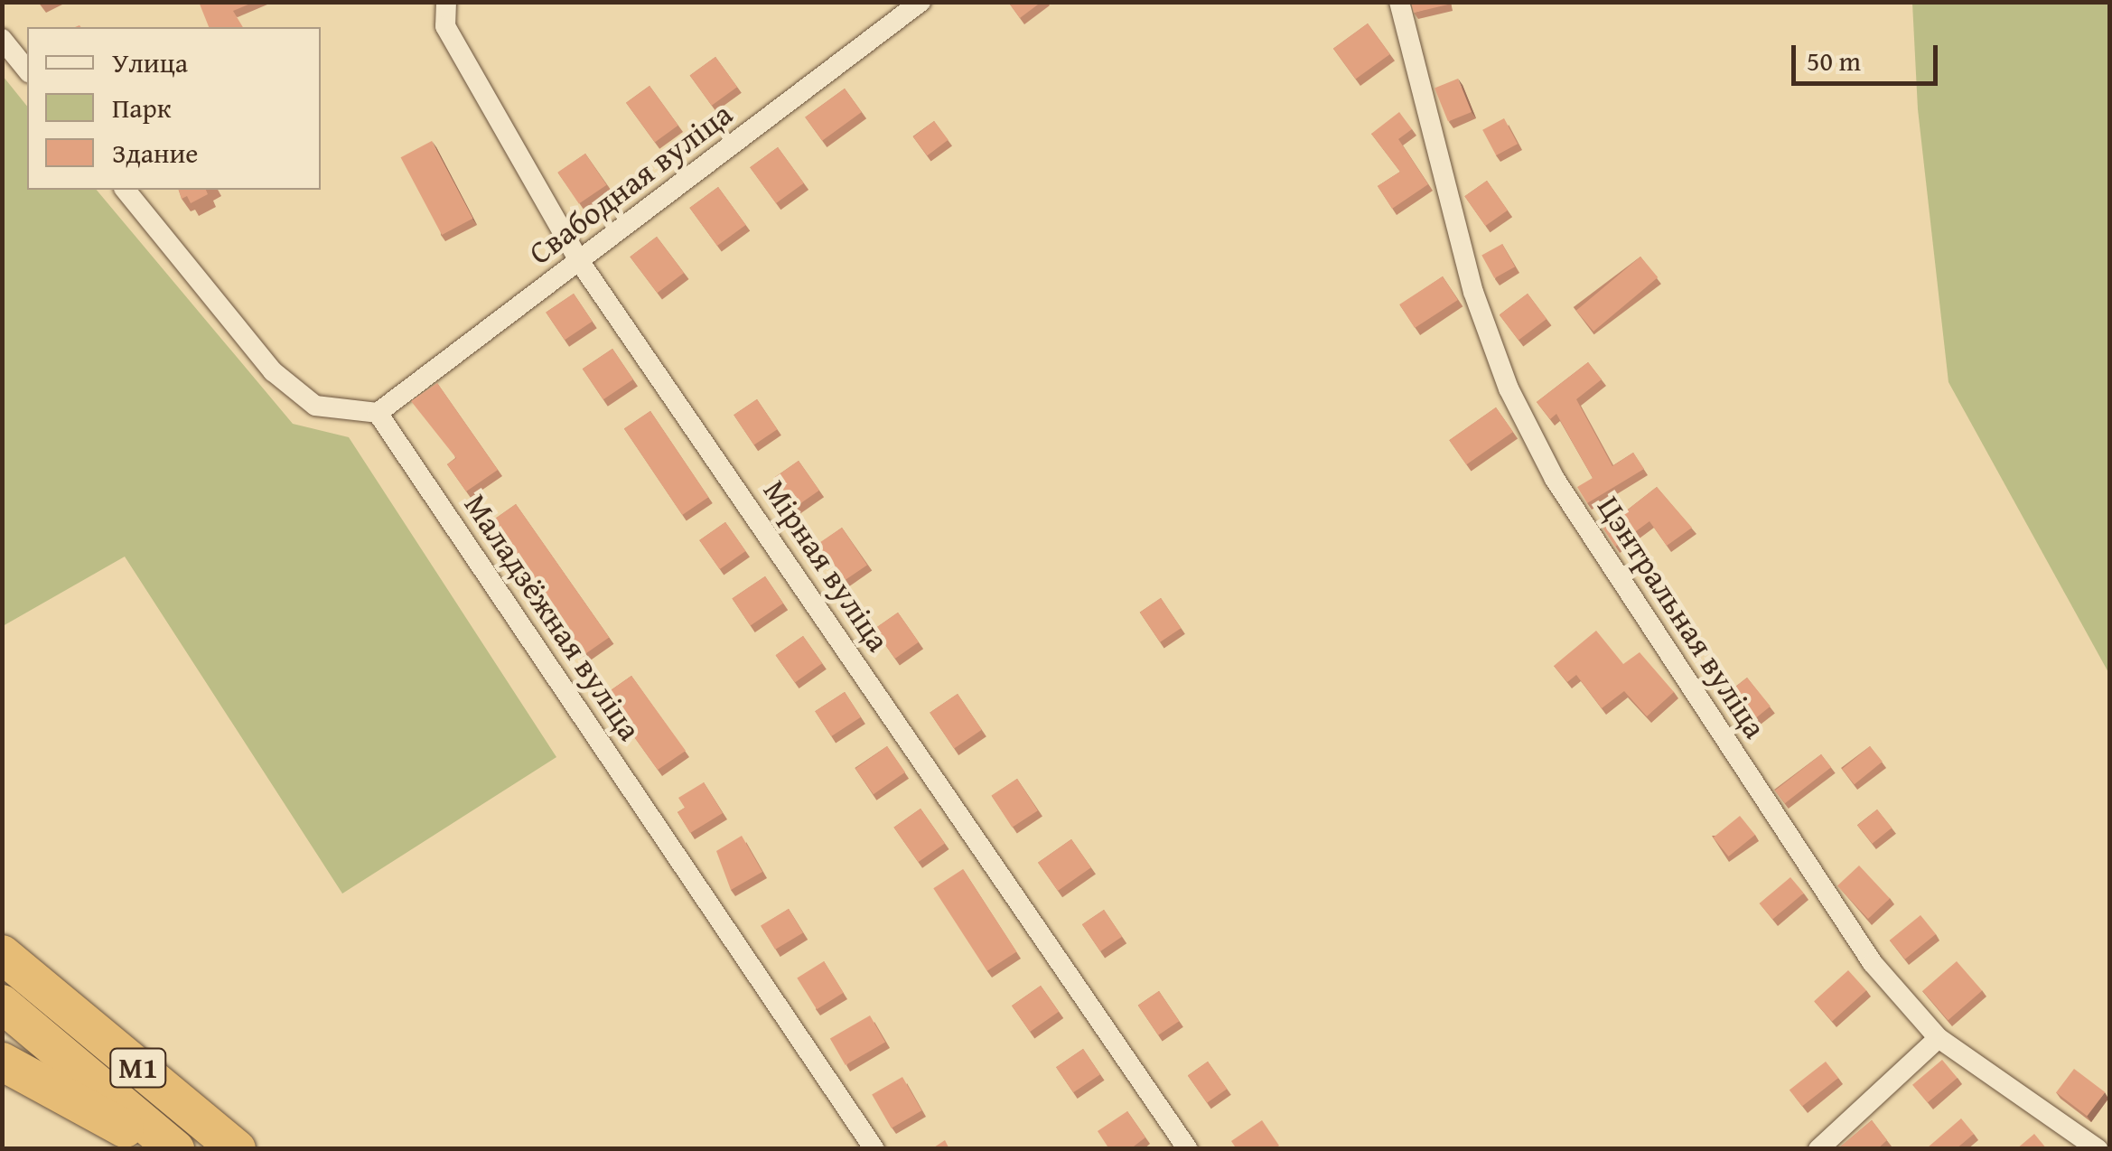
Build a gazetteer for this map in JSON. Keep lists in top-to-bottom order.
{
  "streets": {
    "highway": ["М1"],
    "street": [
      "Свабодная вуліца",
      "Мірная вуліца",
      "Маладзёжная вуліца",
      "Цэнтральная вуліца"
    ]
  },
  "crossings": [
    ["Свабодная вуліца", "Мірная вуліца"],
    ["Свабодная вуліца", "Маладзёжная вуліца"]
  ],
  "legend": ["Улица", "Парк", "Здание"],
  "scale_bar": "50 m"
}
